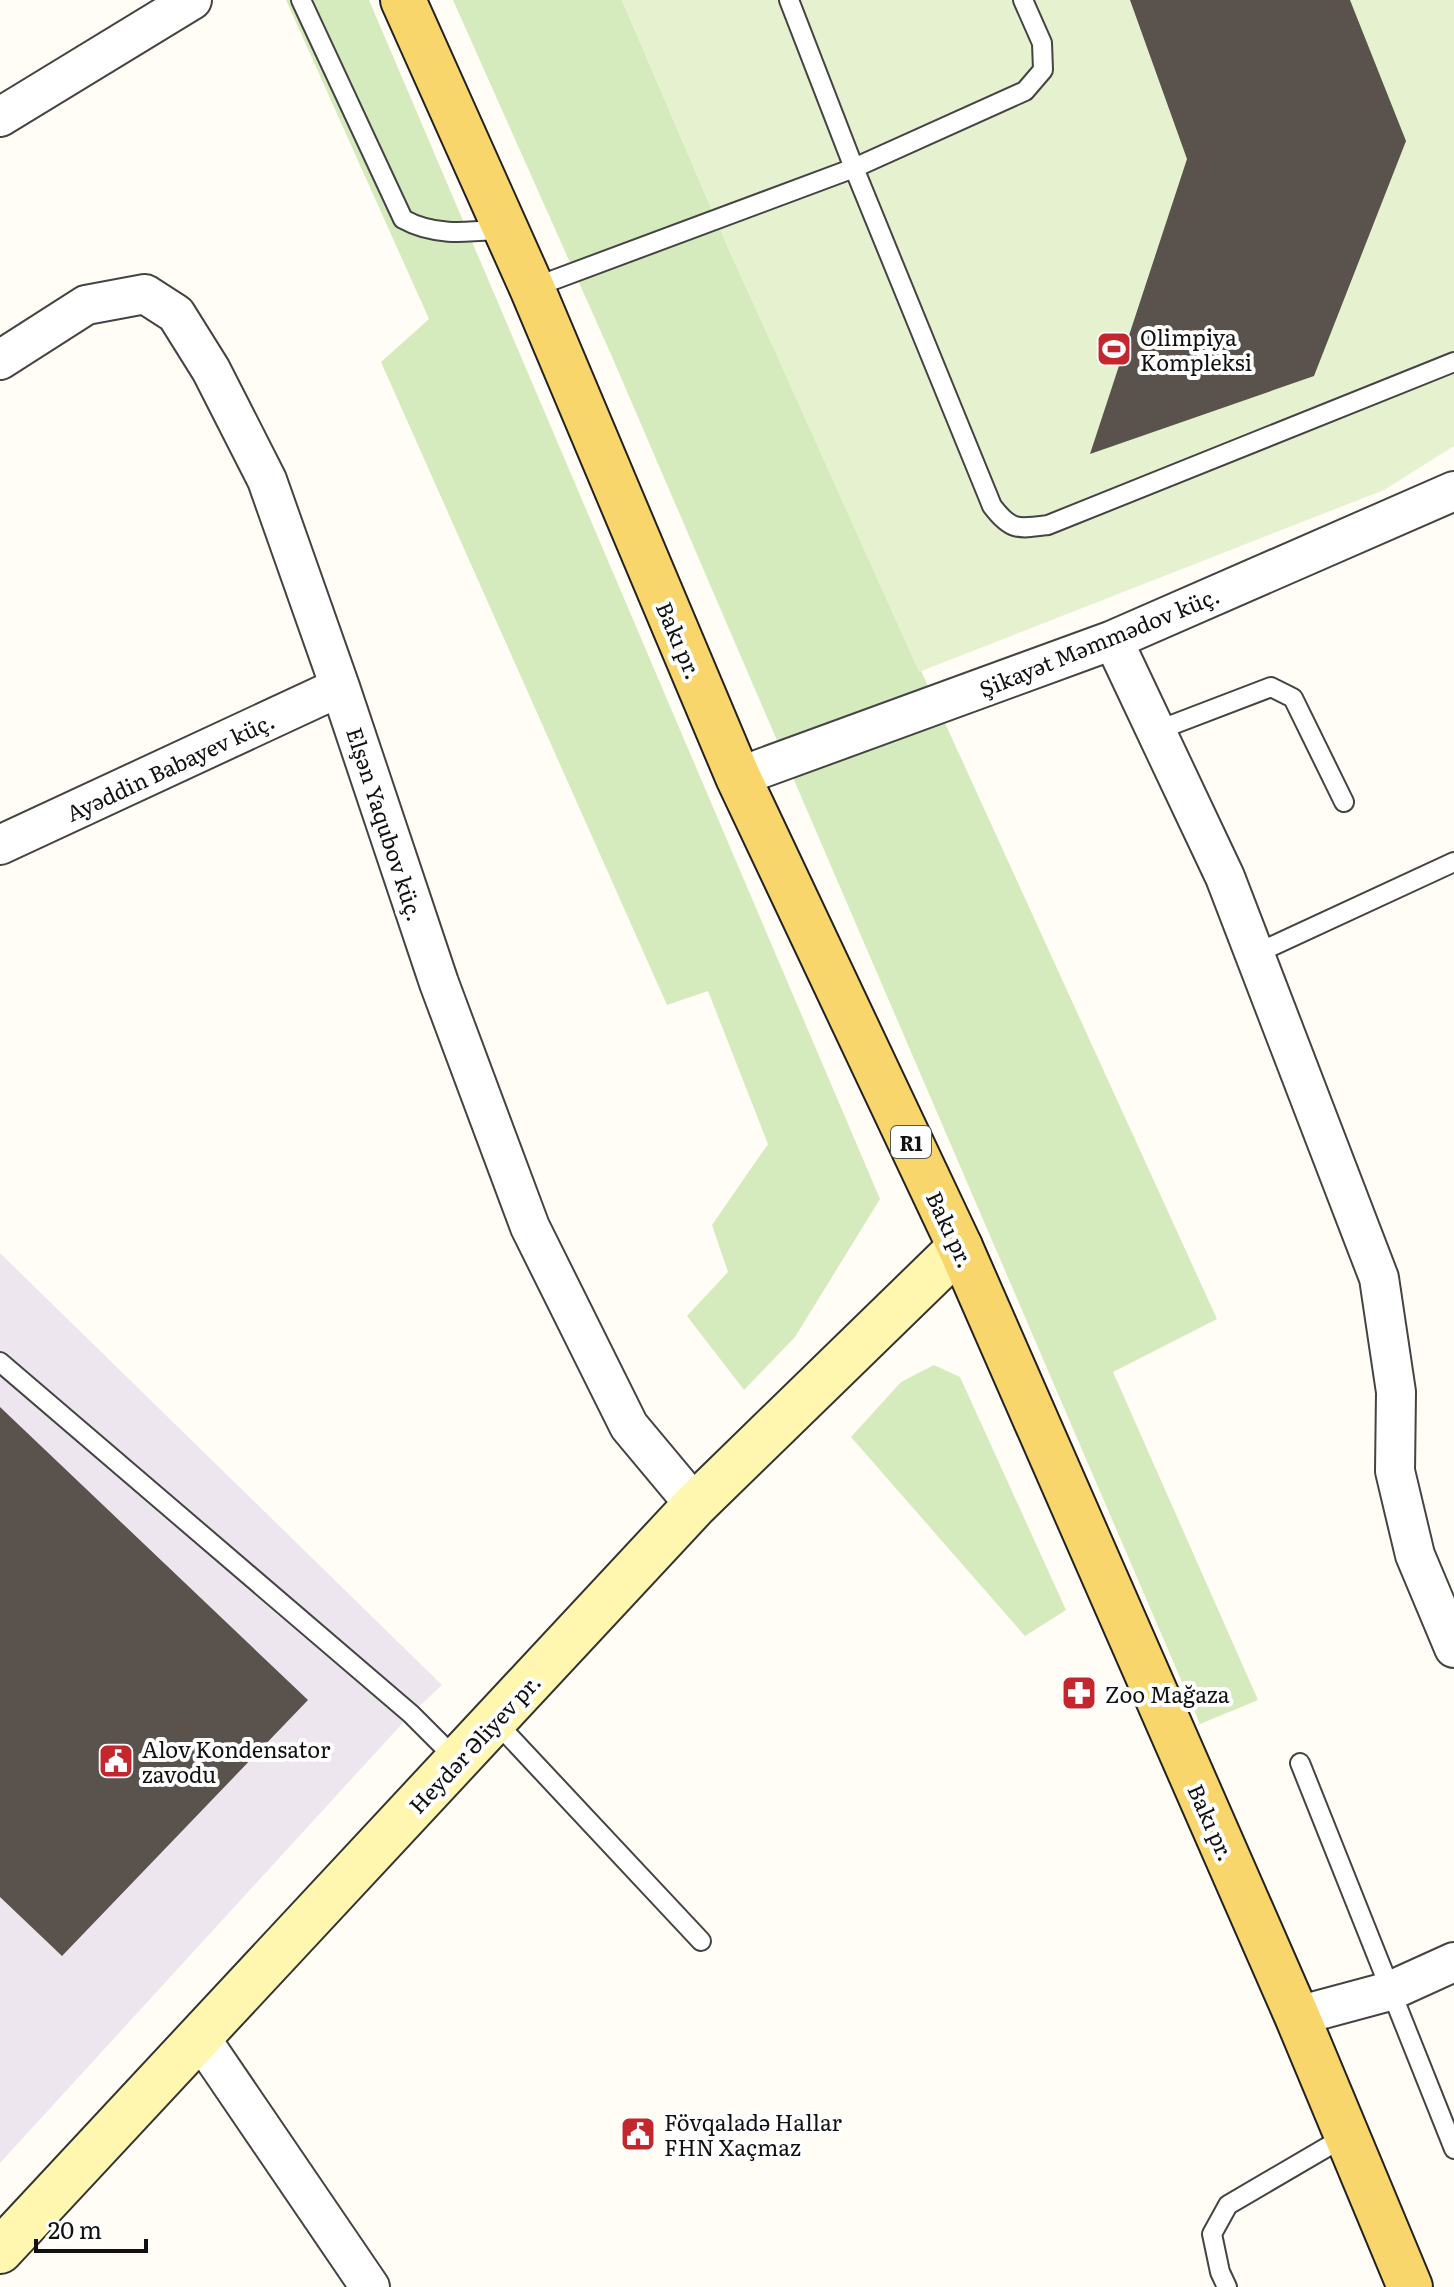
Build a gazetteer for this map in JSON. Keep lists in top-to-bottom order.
{
  "streets": {
    "main road": ["Bakı pr.", "R1", "Heydər Əliyev pr."],
    "street": ["Şikayət Məmmədov küç.", "Ayəddin Babayev küç.", "Elşən Yaqubov küç."]
  },
  "crossings": [
    ["Bakı pr.", "Şikayət Məmmədov küç."],
    ["Bakı pr.", "Heydər Əliyev pr."],
    ["Ayəddin Babayev küç.", "Elşən Yaqubov küç."],
    ["Elşən Yaqubov küç.", "Heydər Əliyev pr."]
  ],
  "places": {
    "sports": ["Olimpiya Kompleksi"],
    "pharmacy": ["Zoo Mağaza"],
    "public building": ["Alov Kondensator zavodu", "Fövqaladə Hallar FHN Xaçmaz"]
  },
  "scale_bar": "20 m"
}
